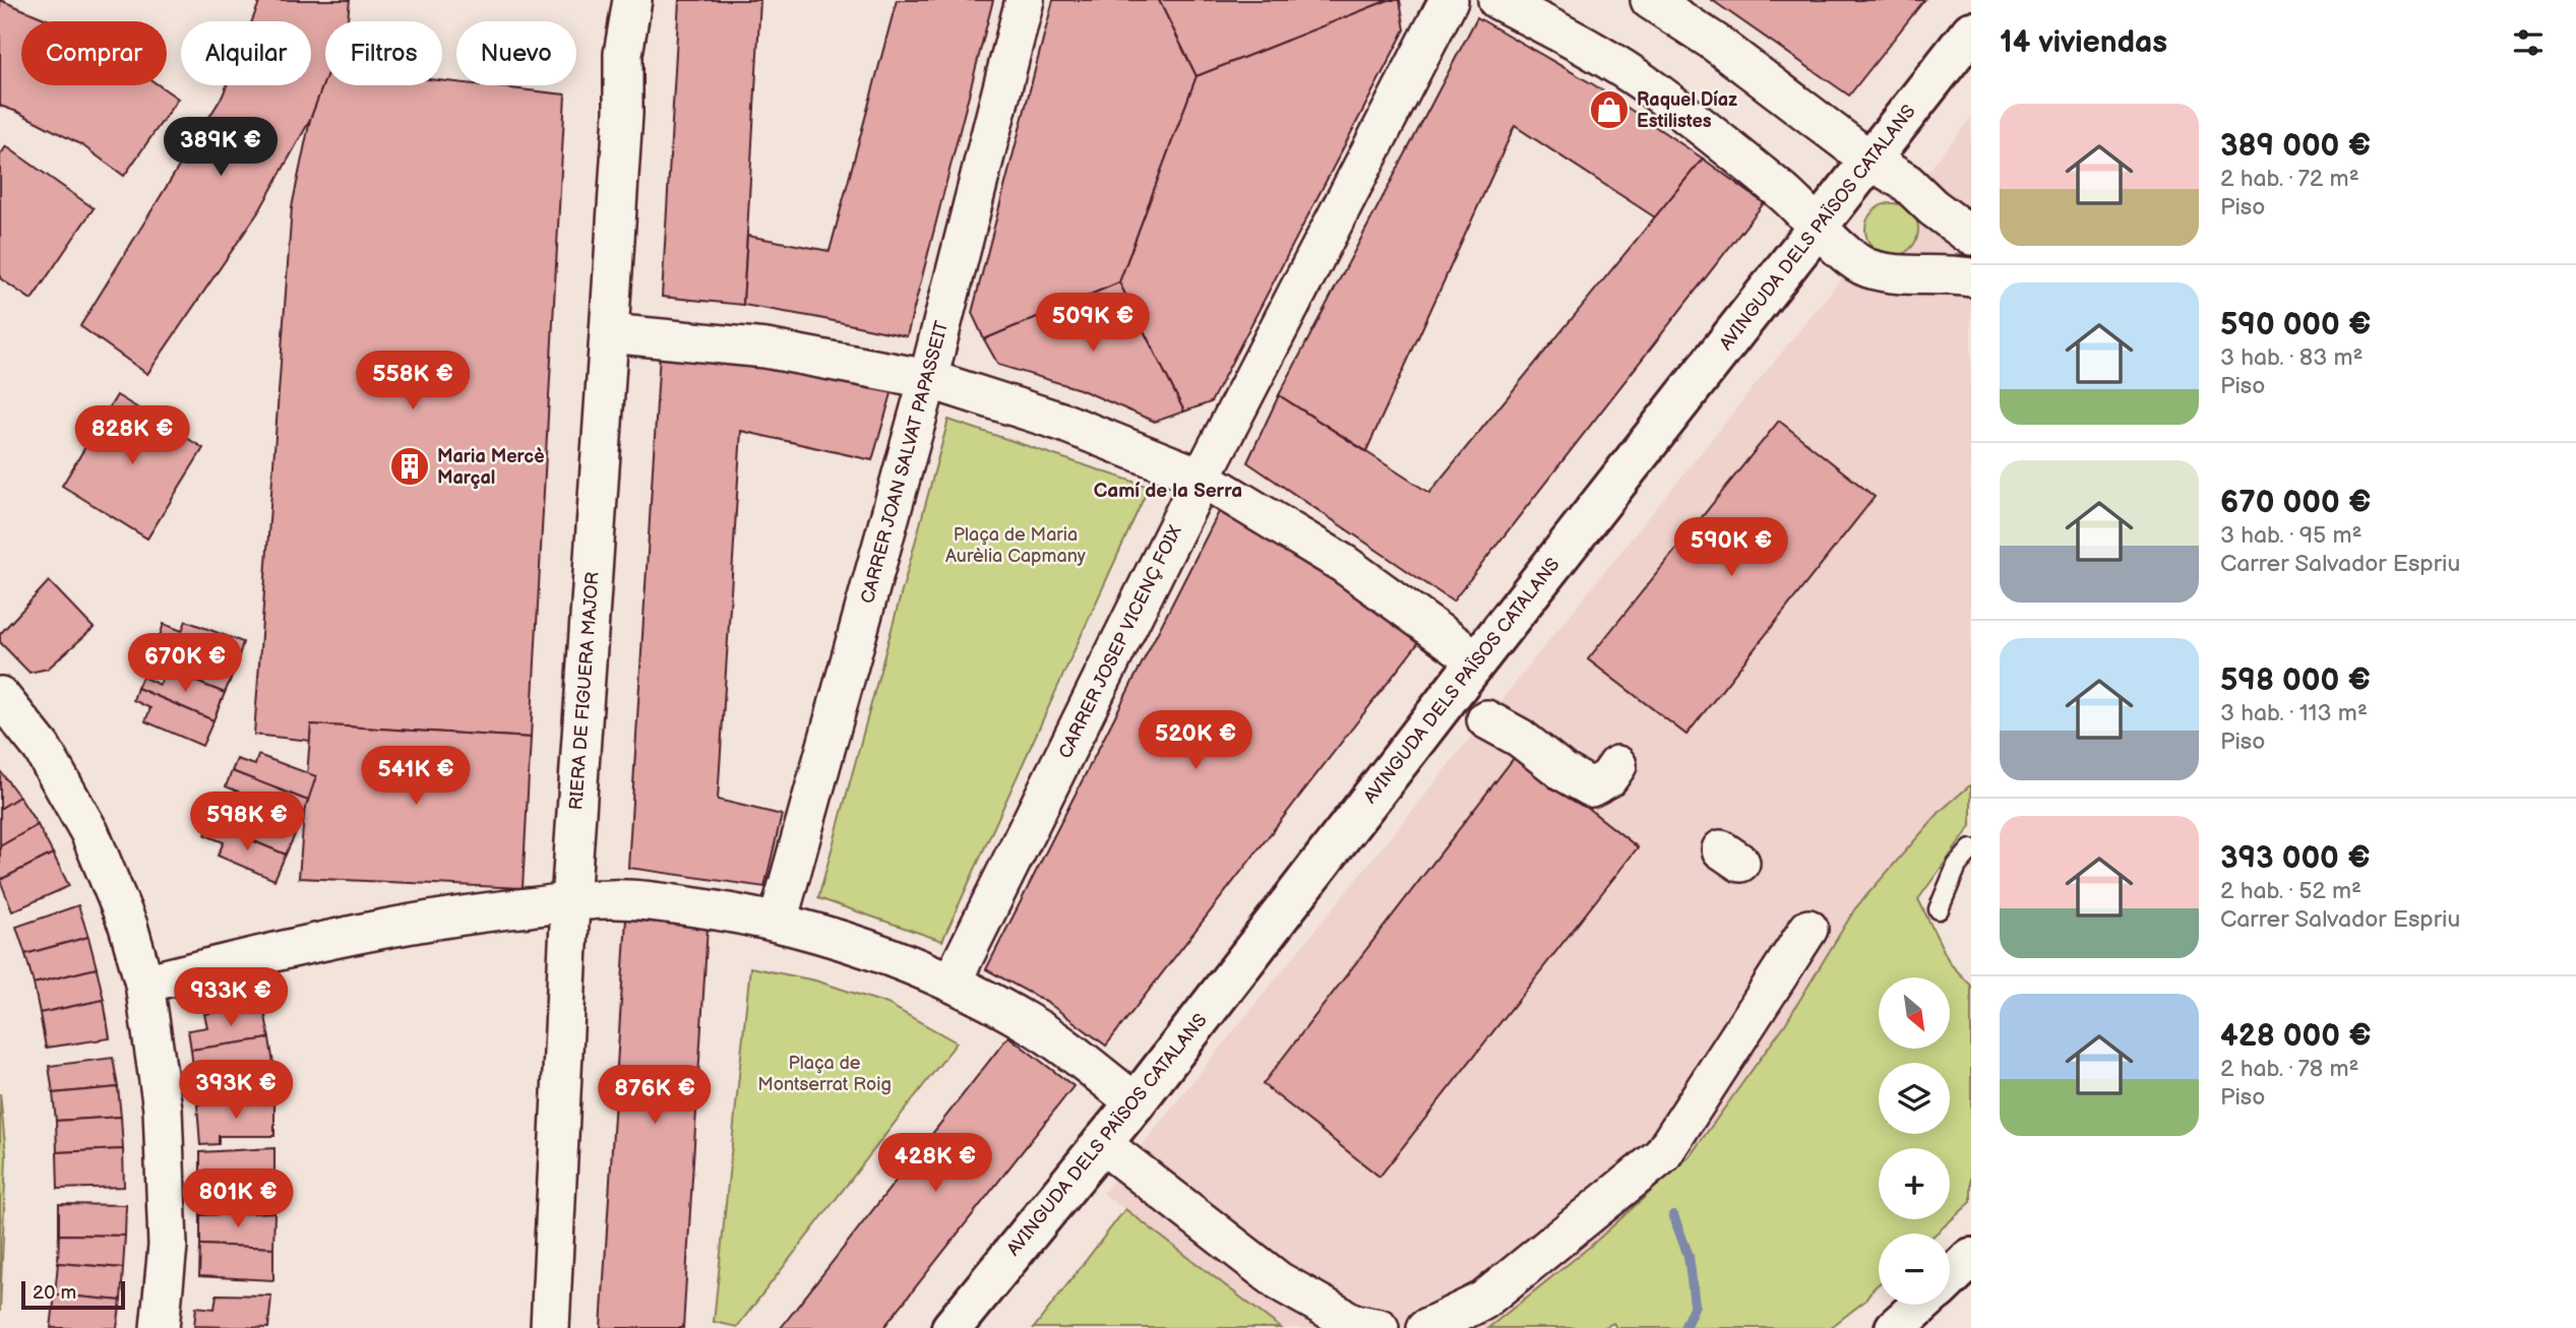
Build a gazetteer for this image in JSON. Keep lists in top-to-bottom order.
{
  "streets": {
    "main road": ["AVINGUDA DELS PAÏSOS CATALANS"],
    "street": ["CARRER JOAN SALVAT PAPASSEIT", "CARRER JOSEP VICENÇ FOIX", "RIERA DE FIGUERA MAJOR"]
  },
  "districts": ["Camí de la Serra"],
  "parks": ["Plaça de Maria Aurèlia Capmany", "Plaça de Montserrat Roig"],
  "places": {
    "shop": ["Raquel Díaz Estilistes"],
    "building": ["Maria Mercè Marçal"]
  },
  "scale_bar": "20 m",
  "north": "bottom right",
  "page": {
    "heading": "14 viviendas",
    "chip": [
      "Comprar",
      "Alquilar",
      "Filtros",
      "Nuevo"
    ],
    "list": [
      {
        "name": "389 000 €",
        "note": "2 hab. · 72 m² · Piso"
      },
      {
        "name": "590 000 €",
        "note": "3 hab. · 83 m² · Piso"
      },
      {
        "name": "670 000 €",
        "note": "3 hab. · 95 m² · Carrer Salvador Espriu"
      },
      {
        "name": "598 000 €",
        "note": "3 hab. · 113 m² · Piso"
      },
      {
        "name": "393 000 €",
        "note": "2 hab. · 52 m² · Carrer Salvador Espriu"
      },
      {
        "name": "428 000 €",
        "note": "2 hab. · 78 m² · Piso"
      }
    ],
    "price": [
      "389K €",
      "509K €",
      "558K €",
      "828K €",
      "590K €",
      "670K €",
      "520K €",
      "541K €",
      "598K €",
      "933K €",
      "393K €",
      "876K €",
      "428K €",
      "801K €"
    ],
    "map_buttons": ["+", "−"],
    "scale": "20 m"
  }
}
